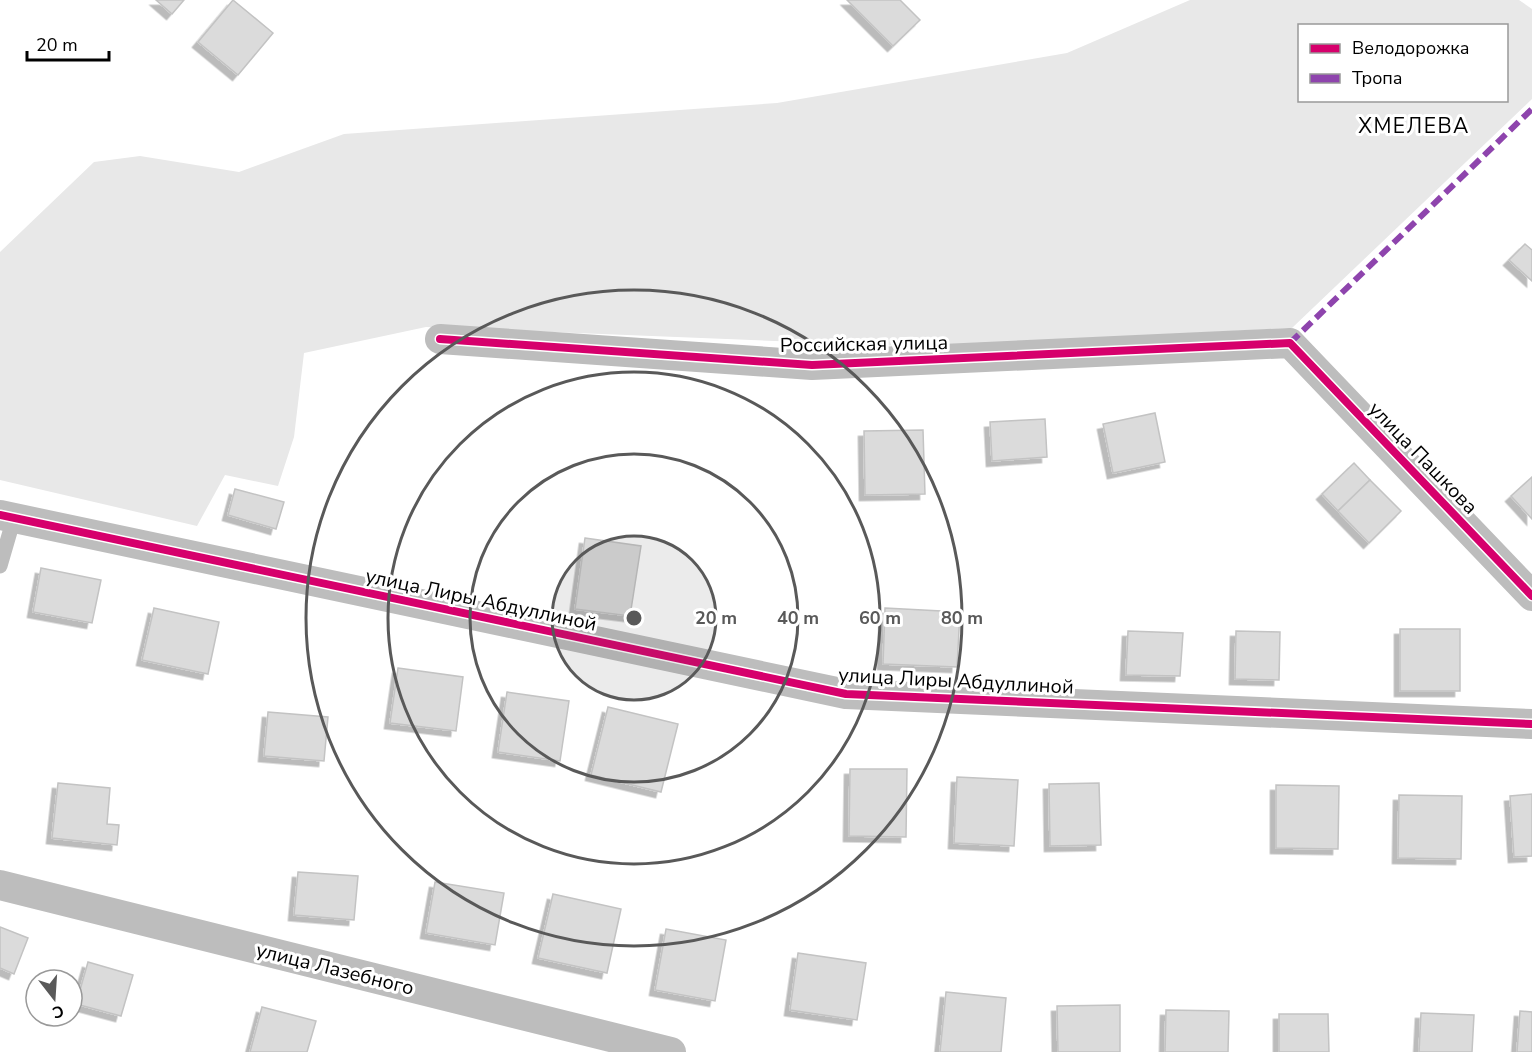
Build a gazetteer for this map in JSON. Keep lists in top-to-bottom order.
{
  "streets": {
    "street": [
      "Российская улица",
      "улица Пашкова",
      "улица Лиры Абдуллиной",
      "улица Лазебного"
    ]
  },
  "crossings": [
    ["Российская улица", "улица Пашкова"]
  ],
  "districts": ["ХМЕЛЕВА"],
  "legend": ["Велодорожка", "Тропа"],
  "scale_bar": "20 m",
  "north": "bottom",
  "rings": [
    "20 m",
    "40 m",
    "60 m",
    "80 m"
  ]
}
